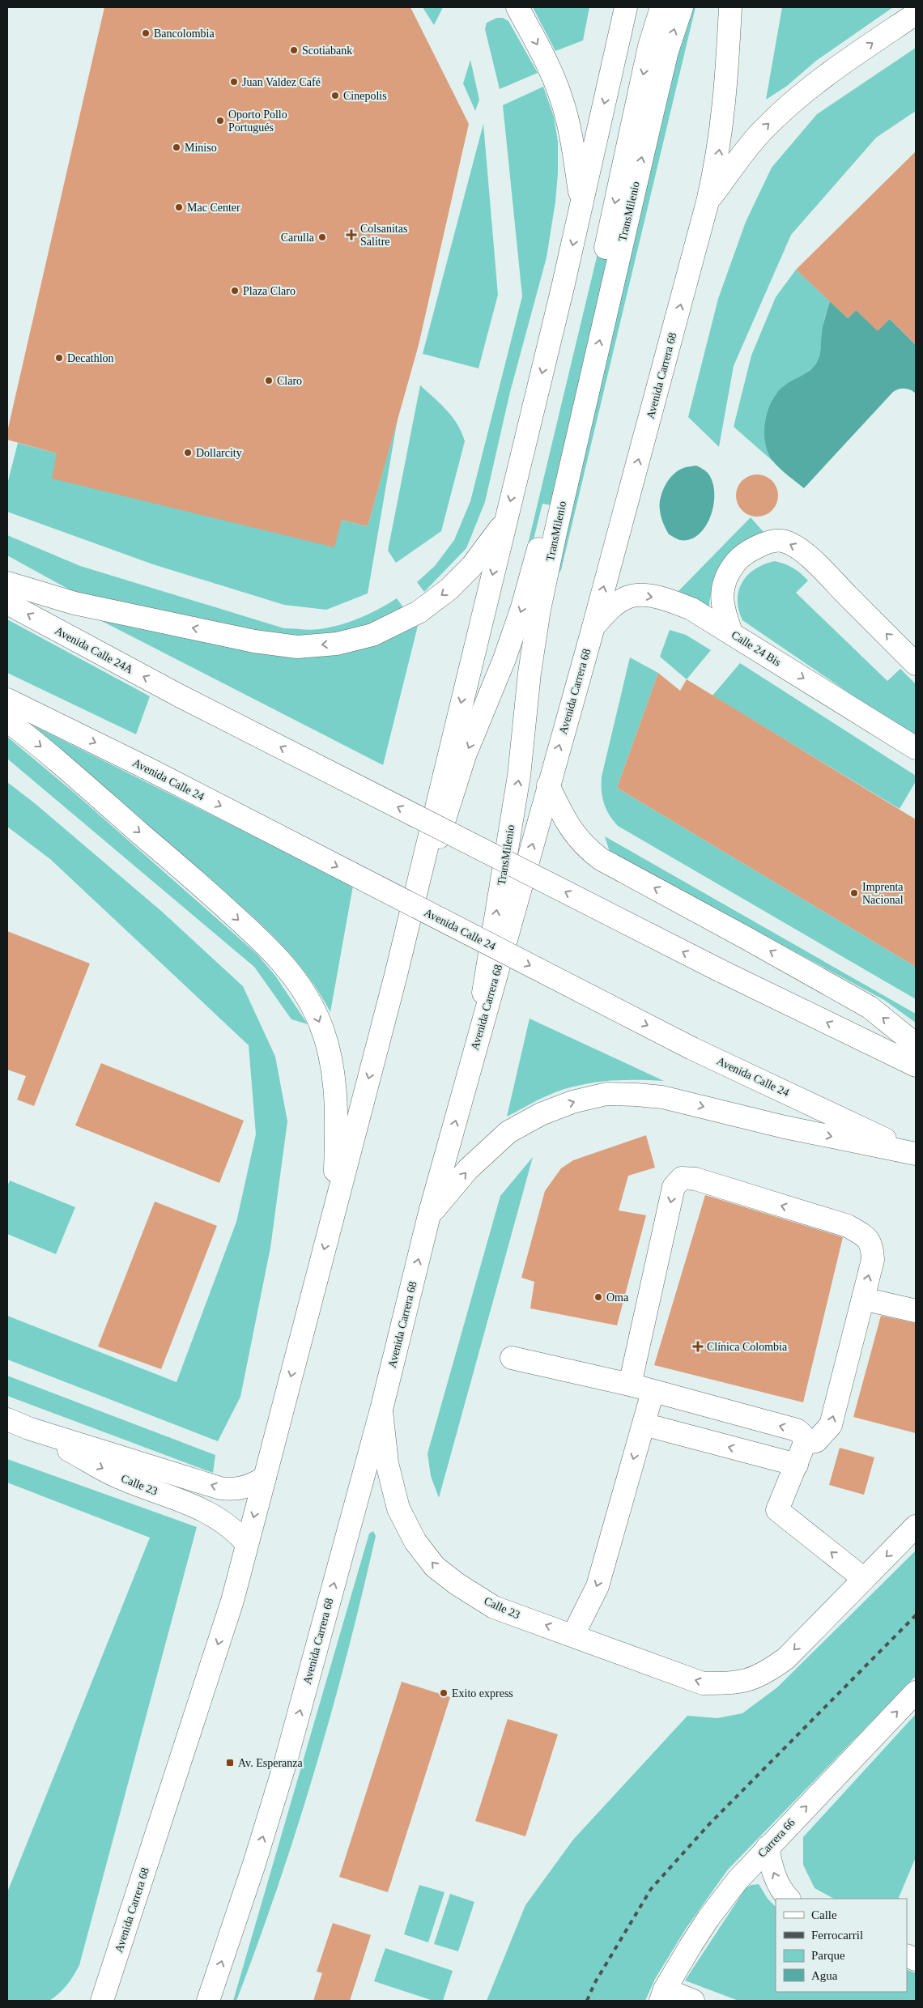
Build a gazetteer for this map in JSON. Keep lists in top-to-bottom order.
{
  "streets": {
    "main road": [
      "TransMilenio",
      "Avenida Carrera 68",
      "Calle 24 Bis",
      "Avenida Calle 24A",
      "Avenida Calle 24",
      "Calle 23",
      "Carrera 66"
    ]
  },
  "crossings": [
    ["TransMilenio", "Avenida Carrera 68"],
    ["Avenida Carrera 68", "Calle 24 Bis"],
    ["Avenida Carrera 68", "Calle 23"]
  ],
  "one_way": ["Calle 24 Bis", "Carrera 66"],
  "places": {
    "other": [
      "Bancolombia",
      "Scotiabank",
      "Juan Valdez Café",
      "Cinepolis",
      "Oporto Pollo Portugués",
      "Miniso",
      "Mac Center",
      "Carulla",
      "Plaza Claro",
      "Decathlon",
      "Claro",
      "Dollarcity",
      "Imprenta Nacional",
      "Oma",
      "Exito express"
    ],
    "health": ["Colsanitas Salitre", "Clínica Colombia"],
    "transit": ["Av. Esperanza"]
  },
  "legend": [
    "Calle",
    "Ferrocarril",
    "Parque",
    "Agua"
  ]
}
